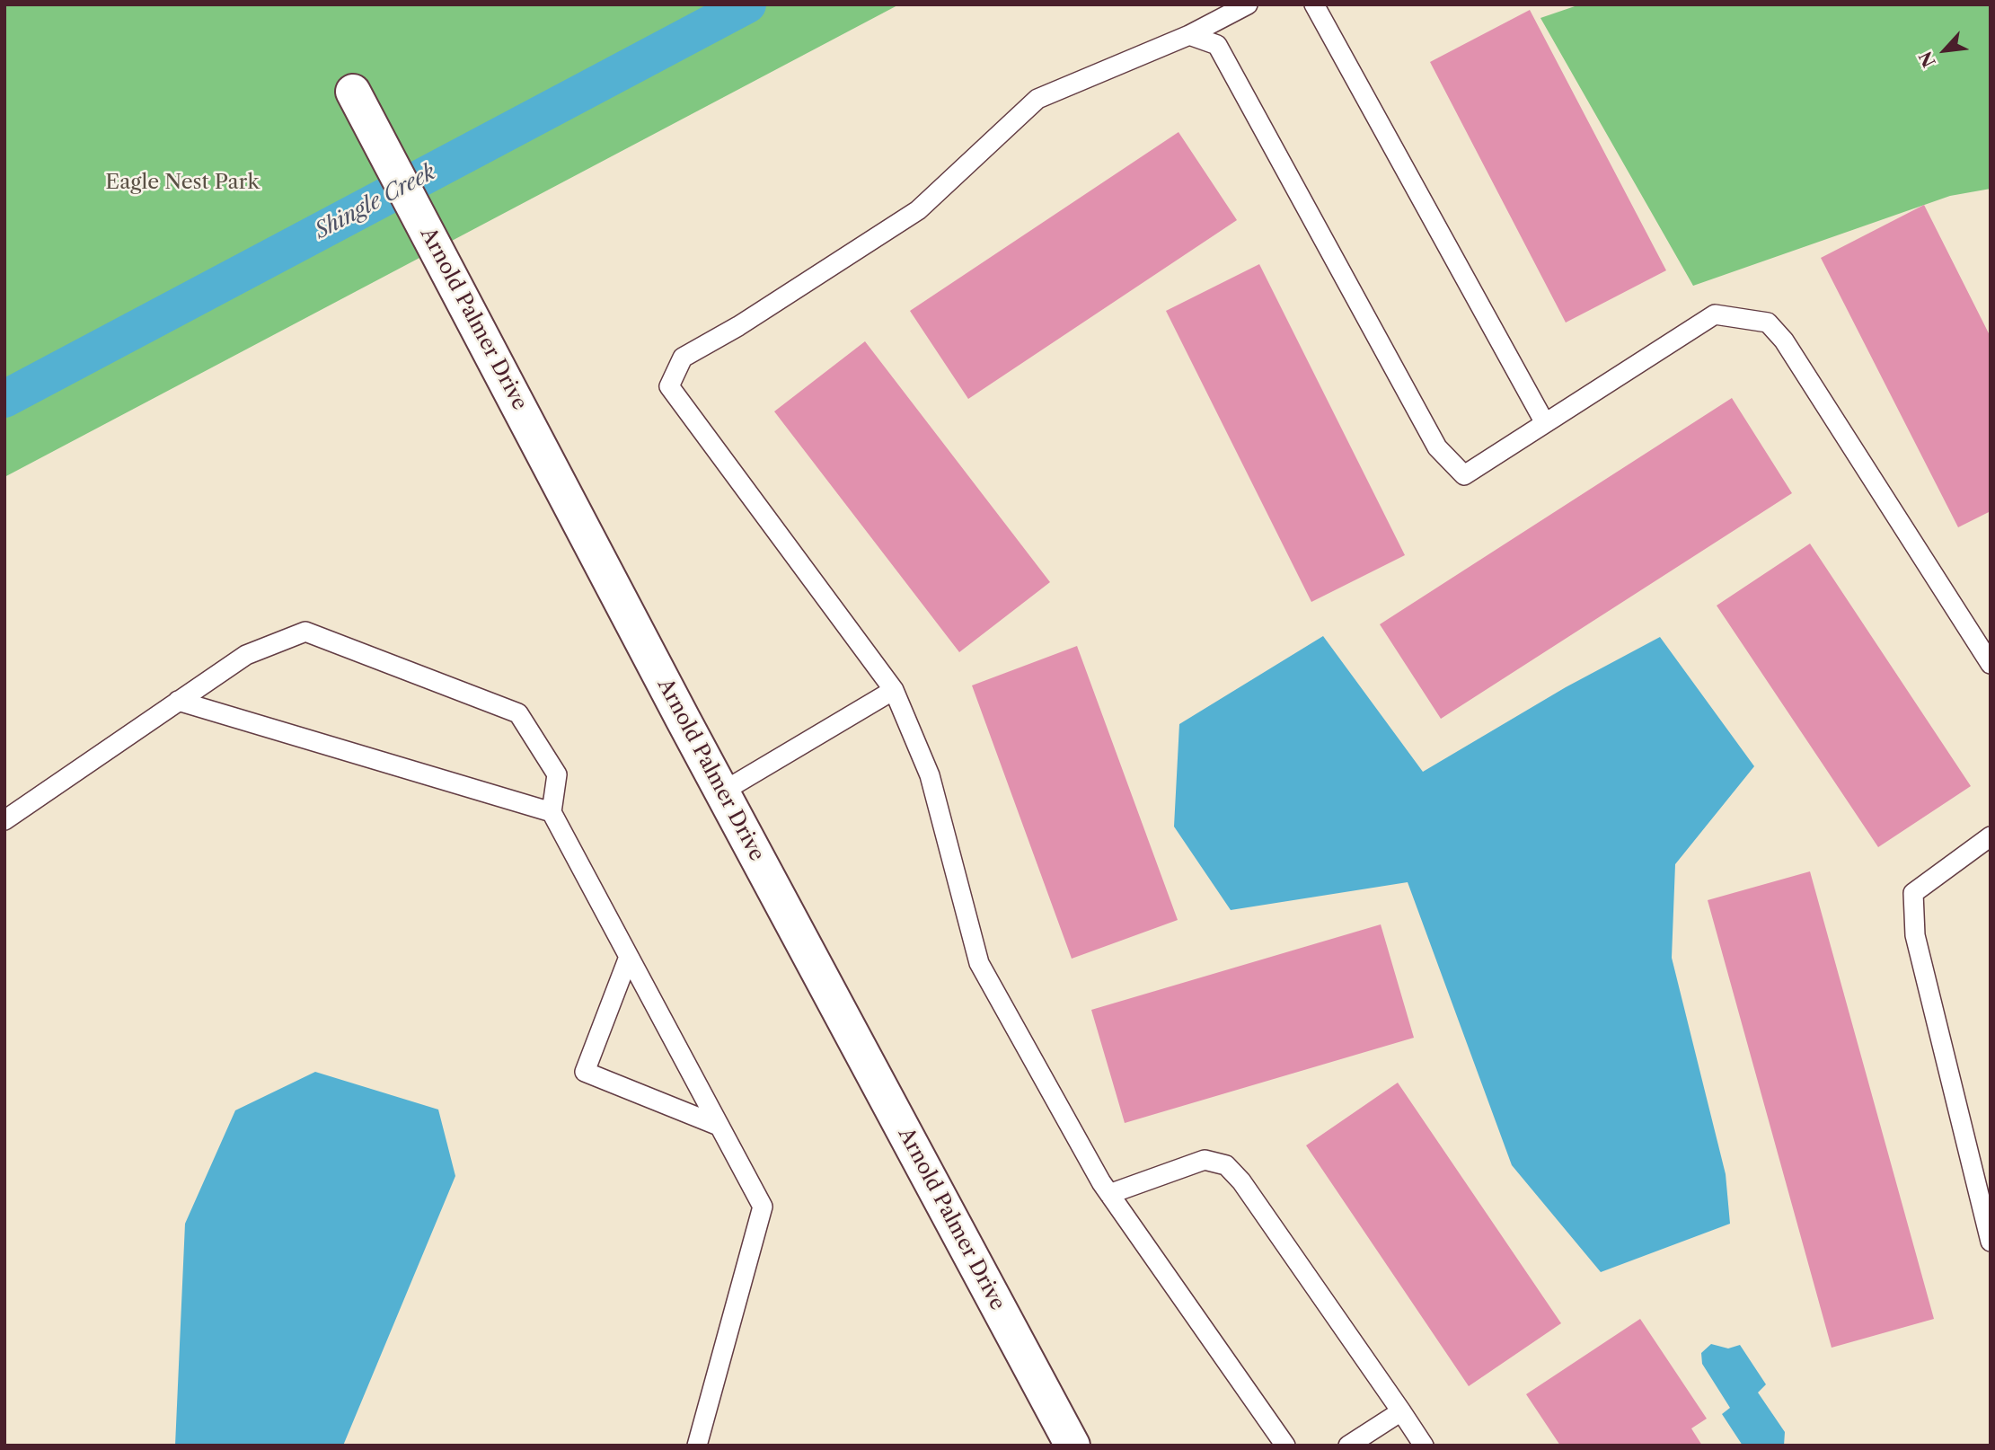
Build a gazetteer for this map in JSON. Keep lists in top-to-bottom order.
{
  "streets": {
    "street": ["Arnold Palmer Drive"]
  },
  "water": ["Shingle Creek"],
  "parks": ["Eagle Nest Park"],
  "north": "bottom left"
}
